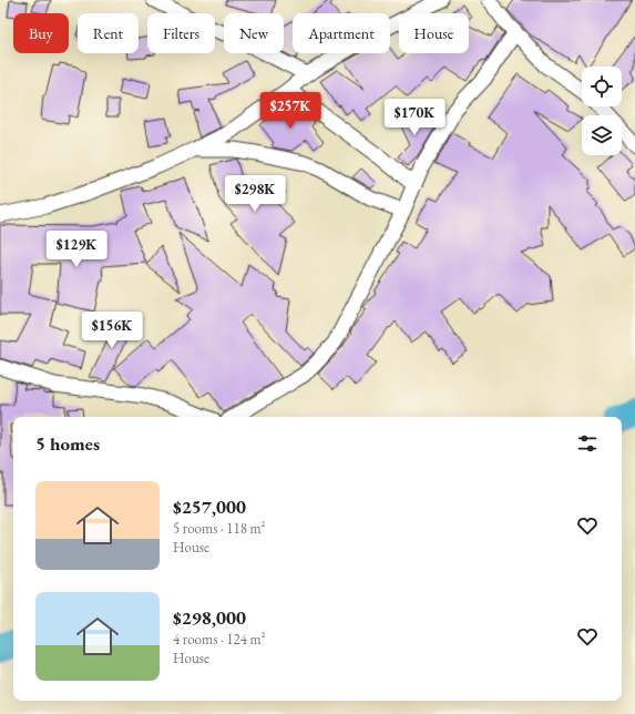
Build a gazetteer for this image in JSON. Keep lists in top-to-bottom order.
{
  "page": {
    "chip": [
      "Buy",
      "Rent",
      "Filters",
      "New",
      "Apartment",
      "House"
    ],
    "price": [
      "$257K",
      "$170K",
      "$298K",
      "$129K",
      "$156K"
    ],
    "heading": "5 homes",
    "list": [
      {
        "name": "$257,000",
        "note": "5 rooms · 118 m² · House"
      },
      {
        "name": "$298,000",
        "note": "4 rooms · 124 m² · House"
      }
    ]
  }
}
